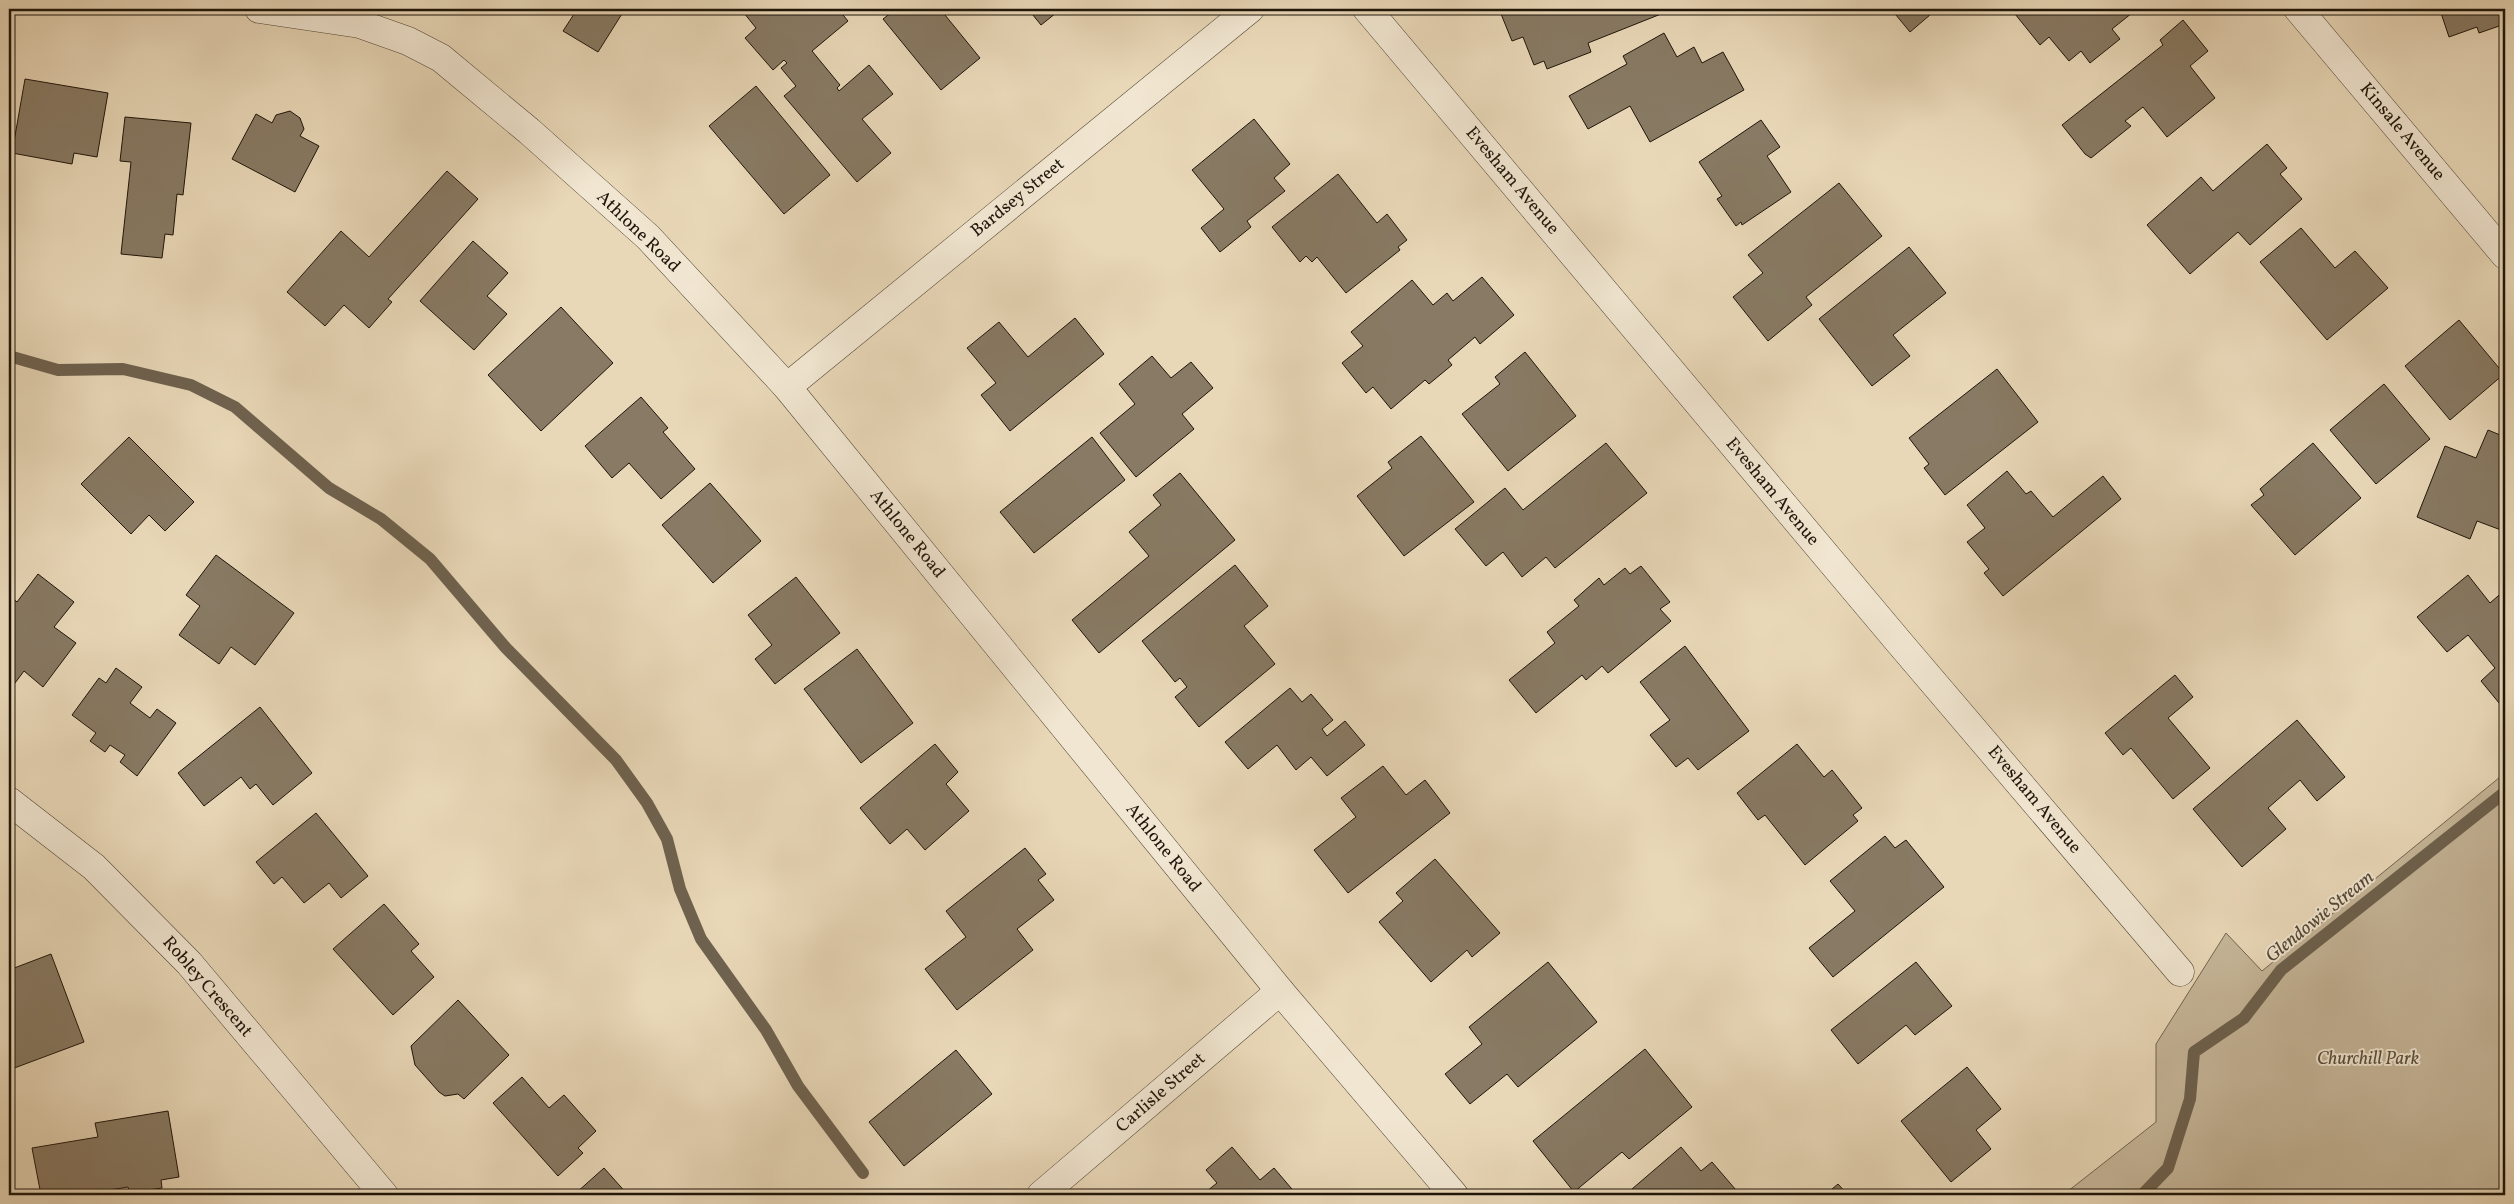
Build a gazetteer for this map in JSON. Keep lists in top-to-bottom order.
{
  "streets": {
    "street": [
      "Kinsale Avenue",
      "Evesham Avenue",
      "Bardsey Street",
      "Athlone Road",
      "Robley Crescent",
      "Carlisle Street"
    ]
  },
  "crossings": [
    ["Bardsey Street", "Athlone Road"],
    ["Athlone Road", "Carlisle Street"]
  ],
  "water": ["Glendowie Stream"],
  "parks": ["Churchill Park"]
}
